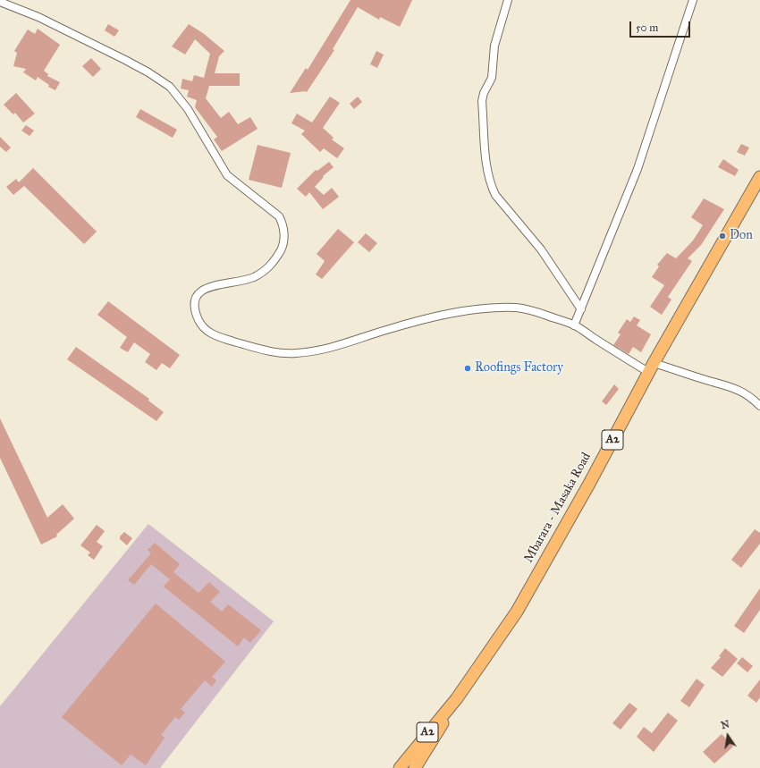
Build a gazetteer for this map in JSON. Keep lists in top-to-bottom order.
{
  "streets": {
    "highway": ["A2", "Mbarara - Masaka Road"]
  },
  "places": ["Don", "Roofings Factory"],
  "scale_bar": "50 m",
  "north": "top"
}
